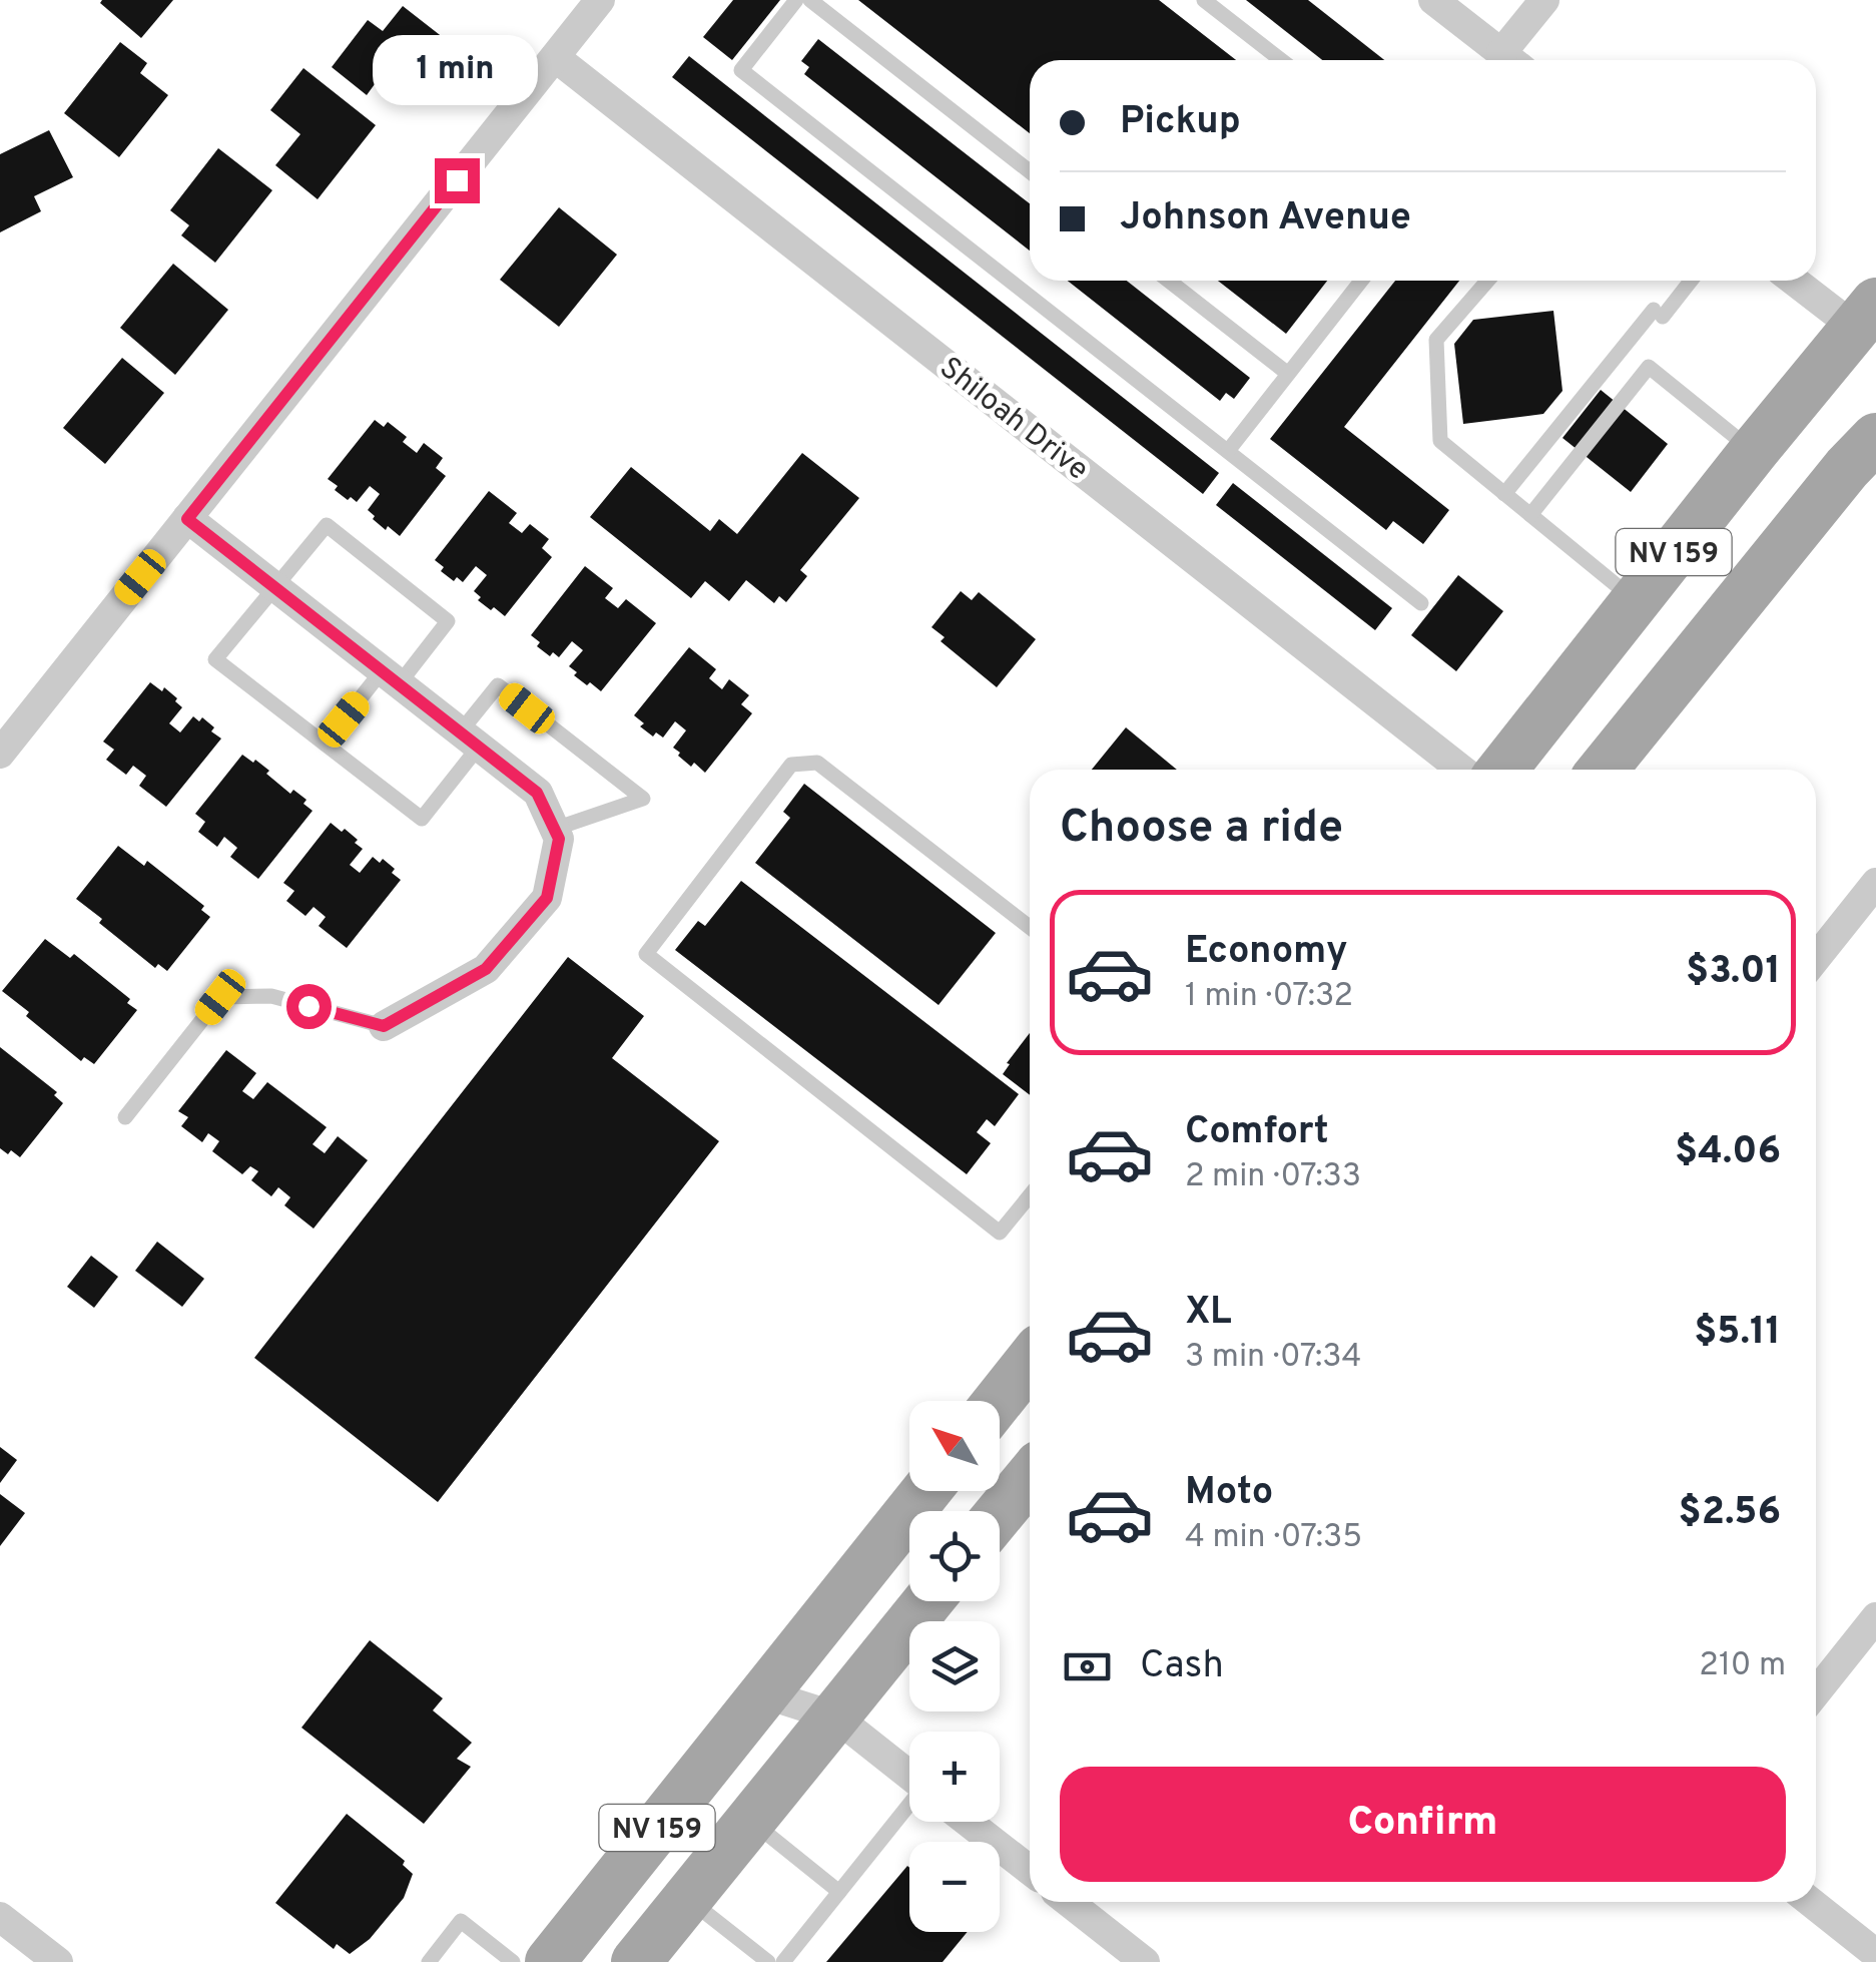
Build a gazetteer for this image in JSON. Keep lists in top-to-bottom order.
{
  "streets": {
    "main road": ["NV 159"],
    "street": ["Shiloah Drive"]
  },
  "north": "top left",
  "page": {
    "bubble": "1 min",
    "banner": ["Pickup", "Johnson Avenue"],
    "heading": "Choose a ride",
    "list": [
      {
        "name": "Economy",
        "note": "1 min · 07:32",
        "value": "$3.01"
      },
      {
        "name": "Comfort",
        "note": "2 min · 07:33",
        "value": "$4.06"
      },
      {
        "name": "XL",
        "note": "3 min · 07:34",
        "value": "$5.11"
      },
      {
        "name": "Moto",
        "note": "4 min · 07:35",
        "value": "$2.56"
      }
    ],
    "map_buttons": ["+", "−"],
    "pay": ["Cash", "210 m"],
    "buttons": "Confirm"
  }
}
